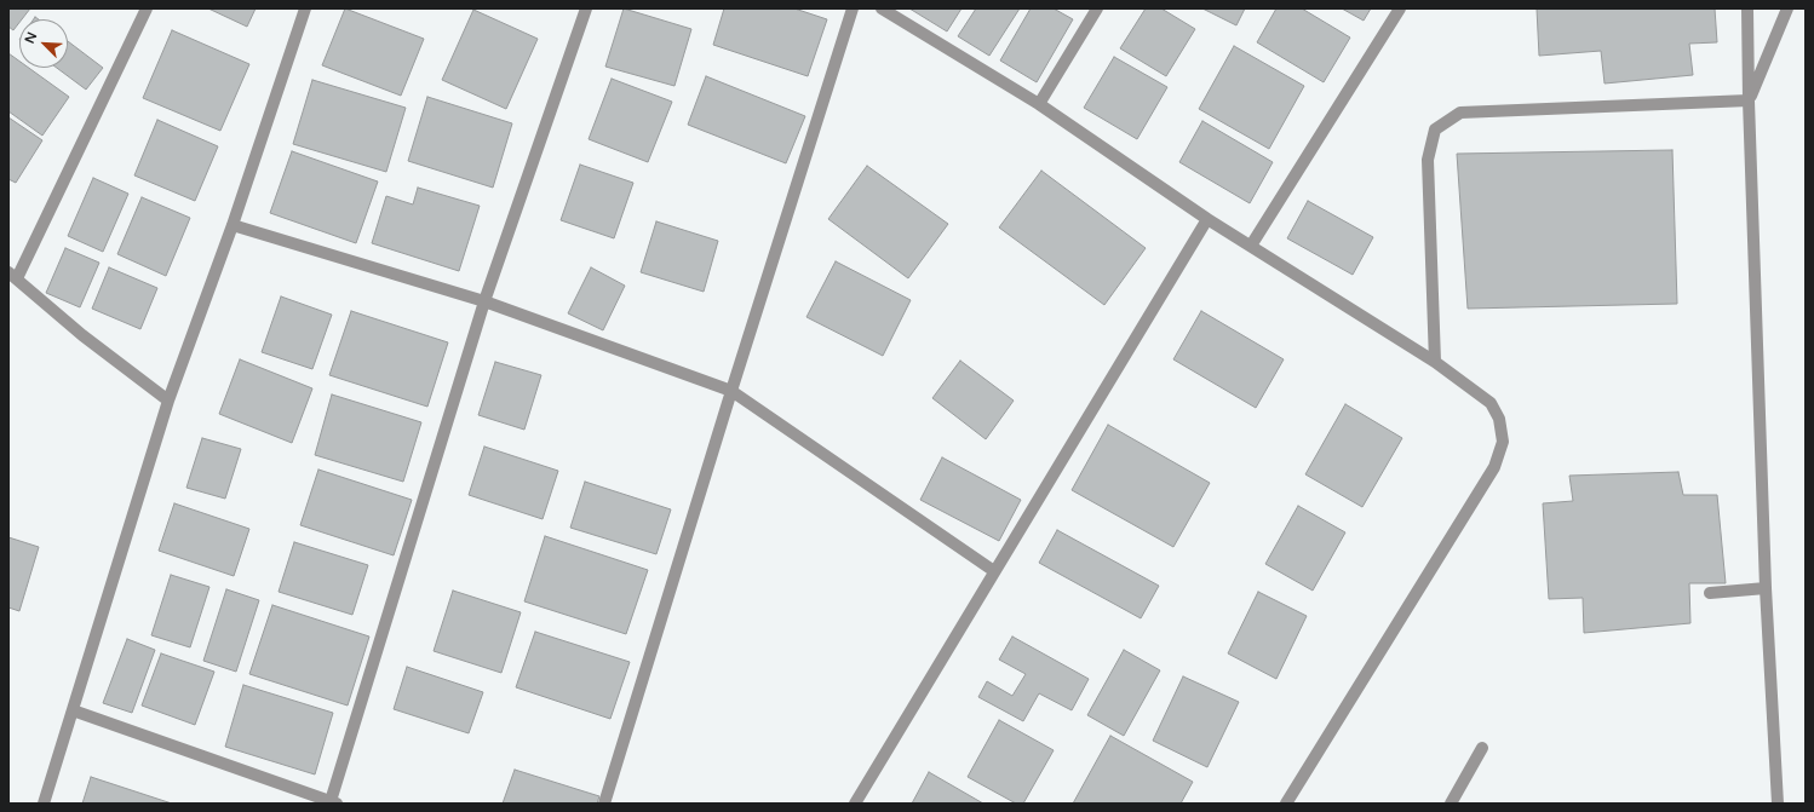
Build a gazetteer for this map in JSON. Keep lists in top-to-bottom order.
{
  "north": "top left"
}
